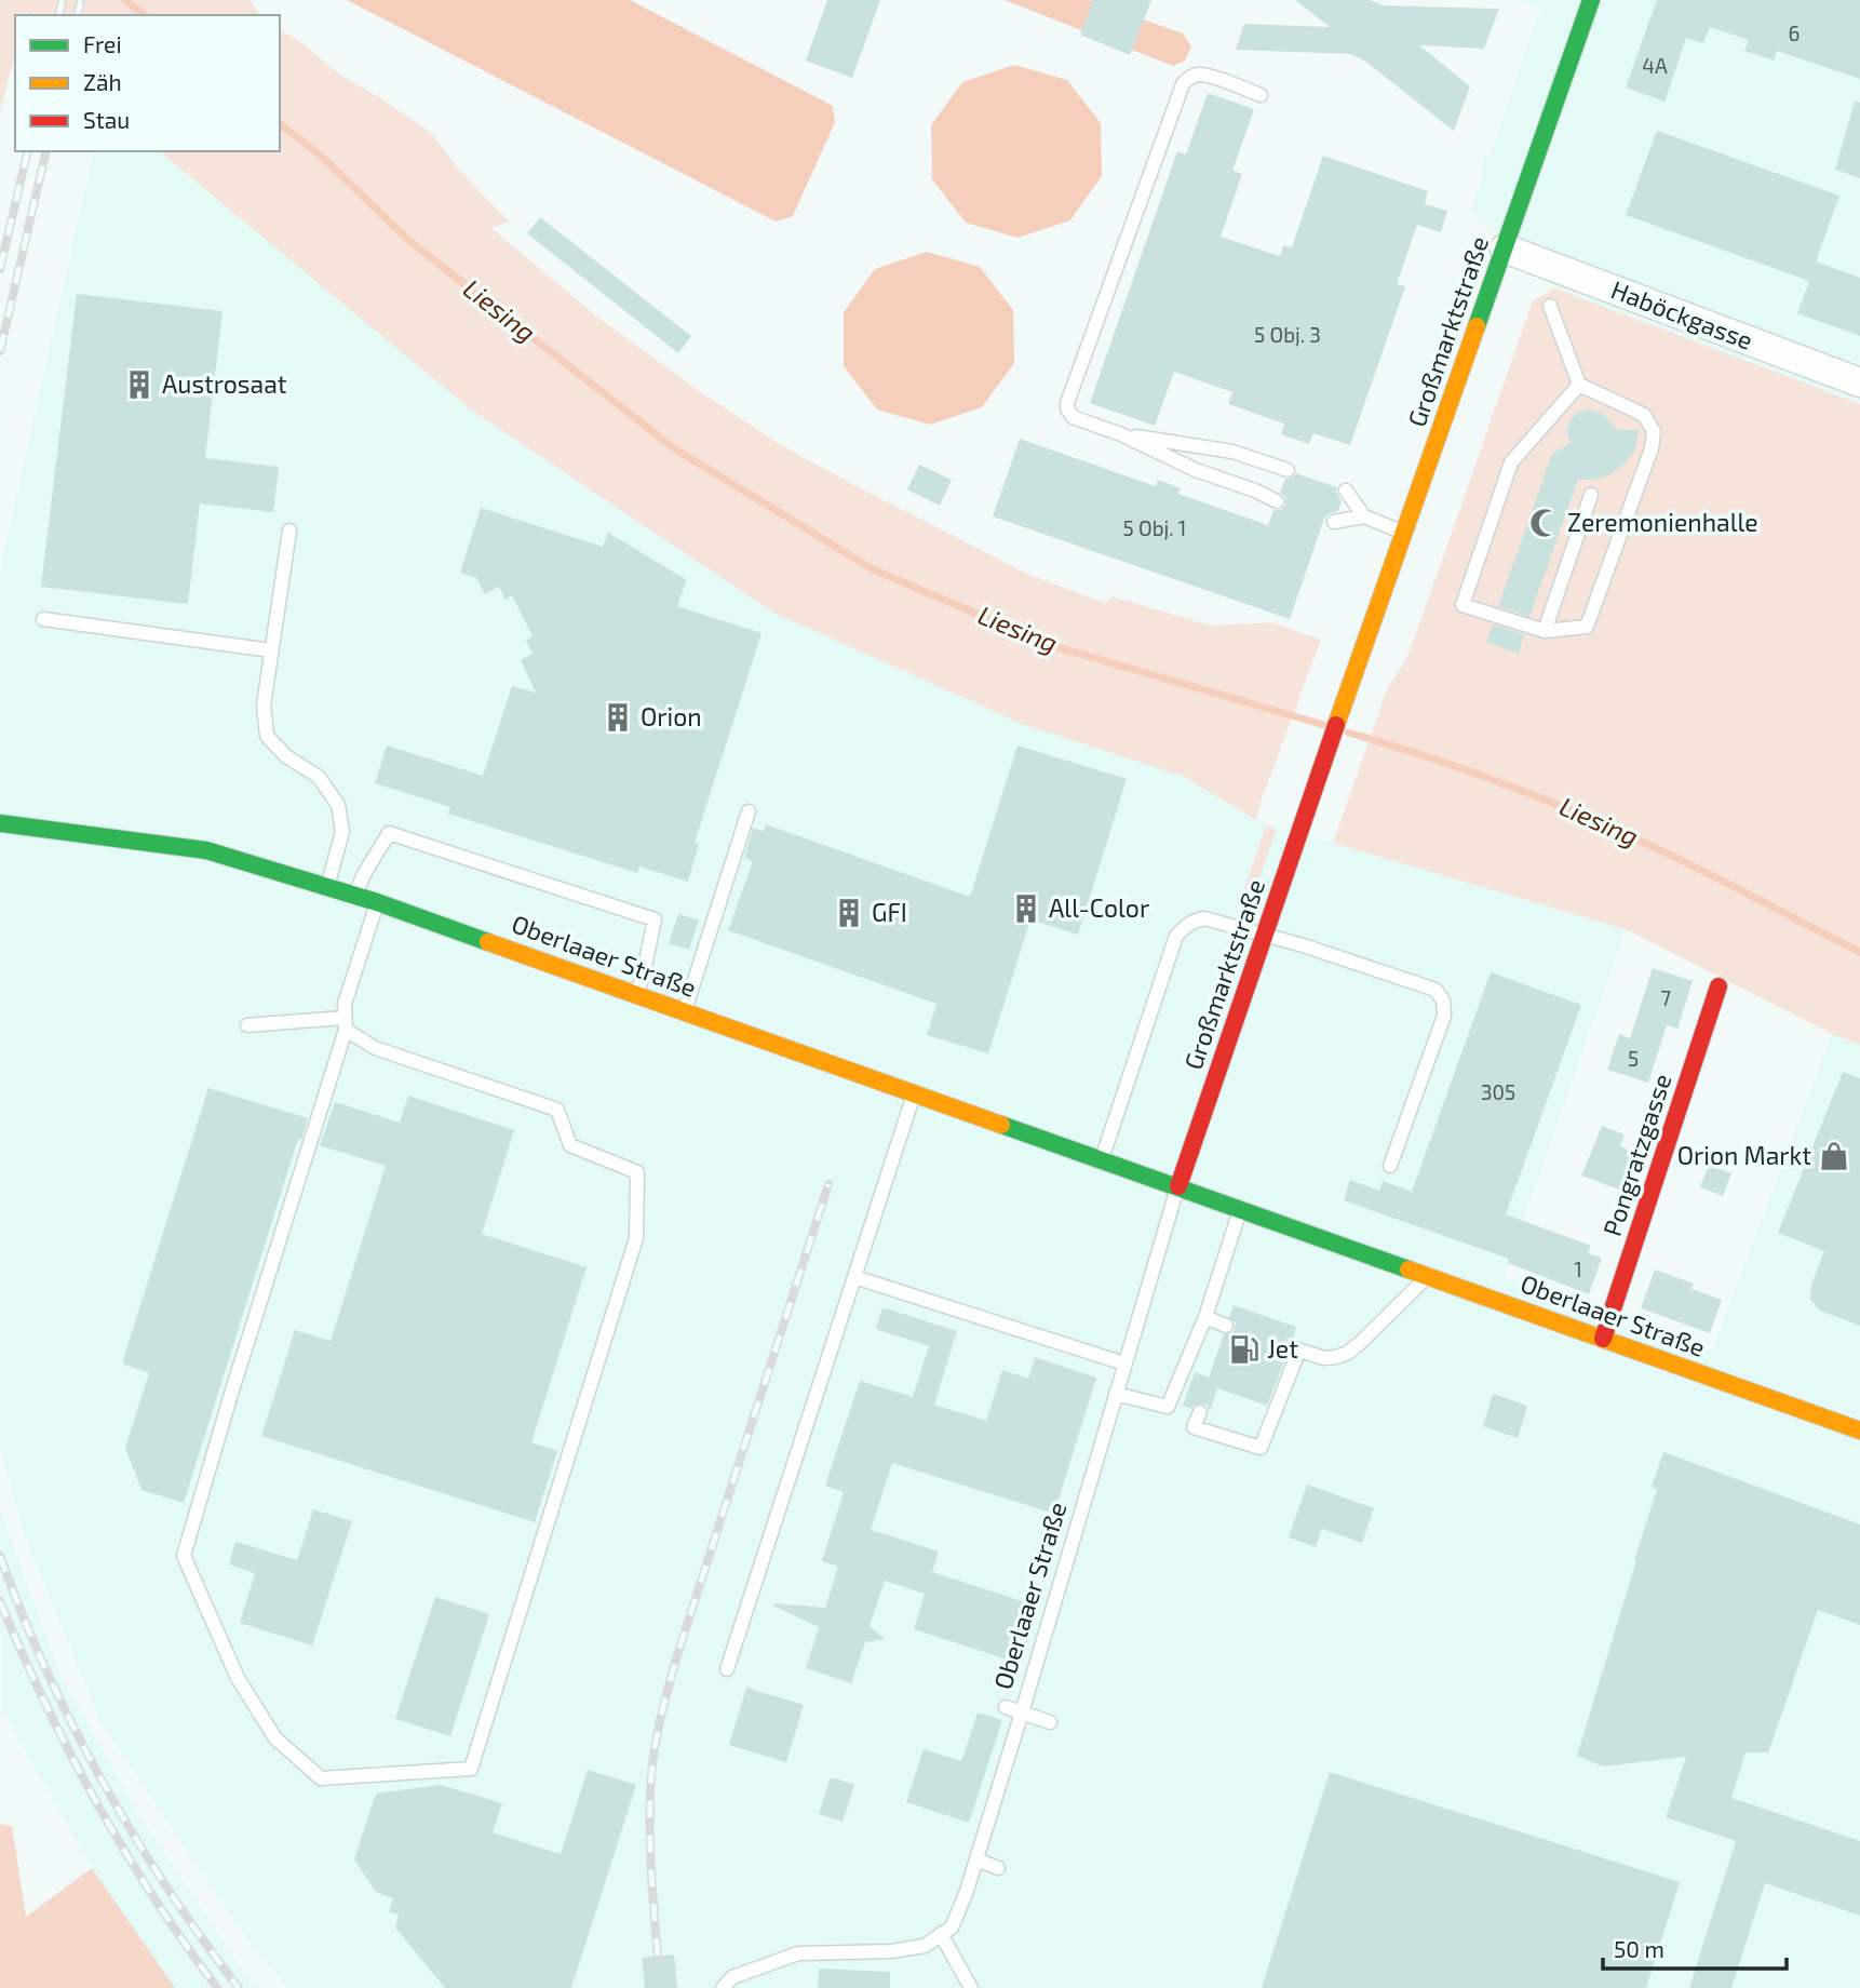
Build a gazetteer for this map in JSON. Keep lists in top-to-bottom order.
{
  "streets": {
    "main road": ["Großmarktstraße", "Oberlaaer Straße", "Pongratzgasse"],
    "street": ["Haböckgasse"]
  },
  "crossings": [
    ["Haböckgasse", "Großmarktstraße"],
    ["Großmarktstraße", "Oberlaaer Straße"],
    ["Oberlaaer Straße", "Pongratzgasse"]
  ],
  "water": ["Liesing"],
  "places": {
    "building": [
      "Austrosaat",
      "Orion",
      "All-Color",
      "GFI"
    ],
    "mosque": ["Zeremonienhalle"],
    "shop": ["Orion Markt"],
    "fuel station": ["Jet"]
  },
  "house_numbers": [
    "6",
    "4A",
    "5 Obj. 3",
    "5 Obj. 1",
    "7",
    "5",
    "305",
    "1"
  ],
  "legend": ["Frei", "Zäh", "Stau"],
  "scale_bar": "50 m"
}
